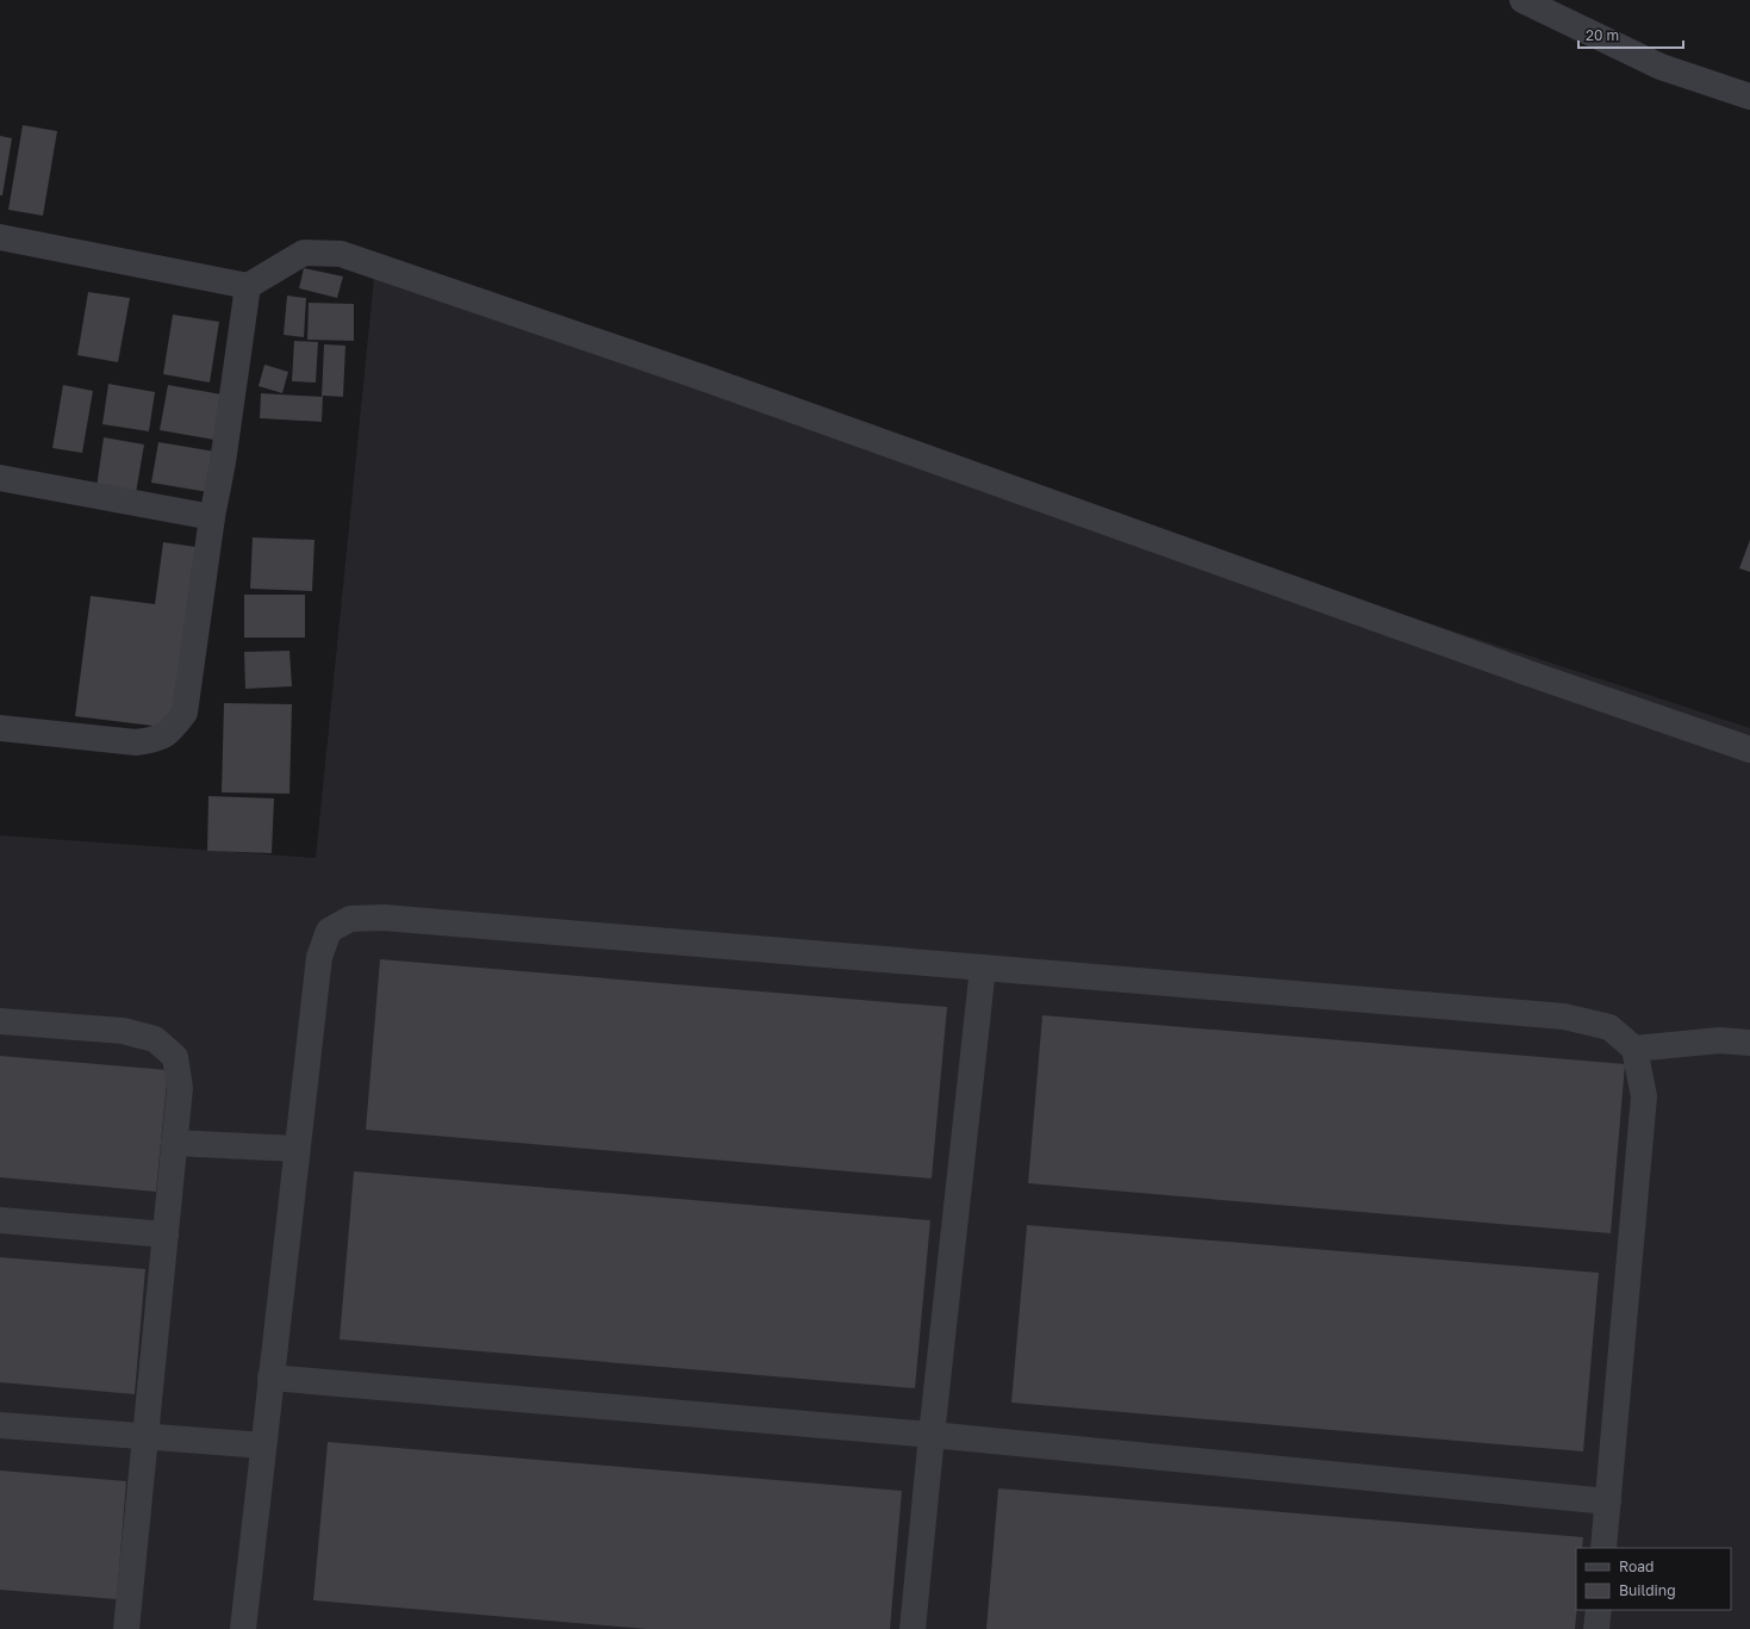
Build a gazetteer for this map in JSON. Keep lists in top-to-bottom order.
{
  "legend": ["Road", "Building"],
  "scale_bar": "20 m"
}
